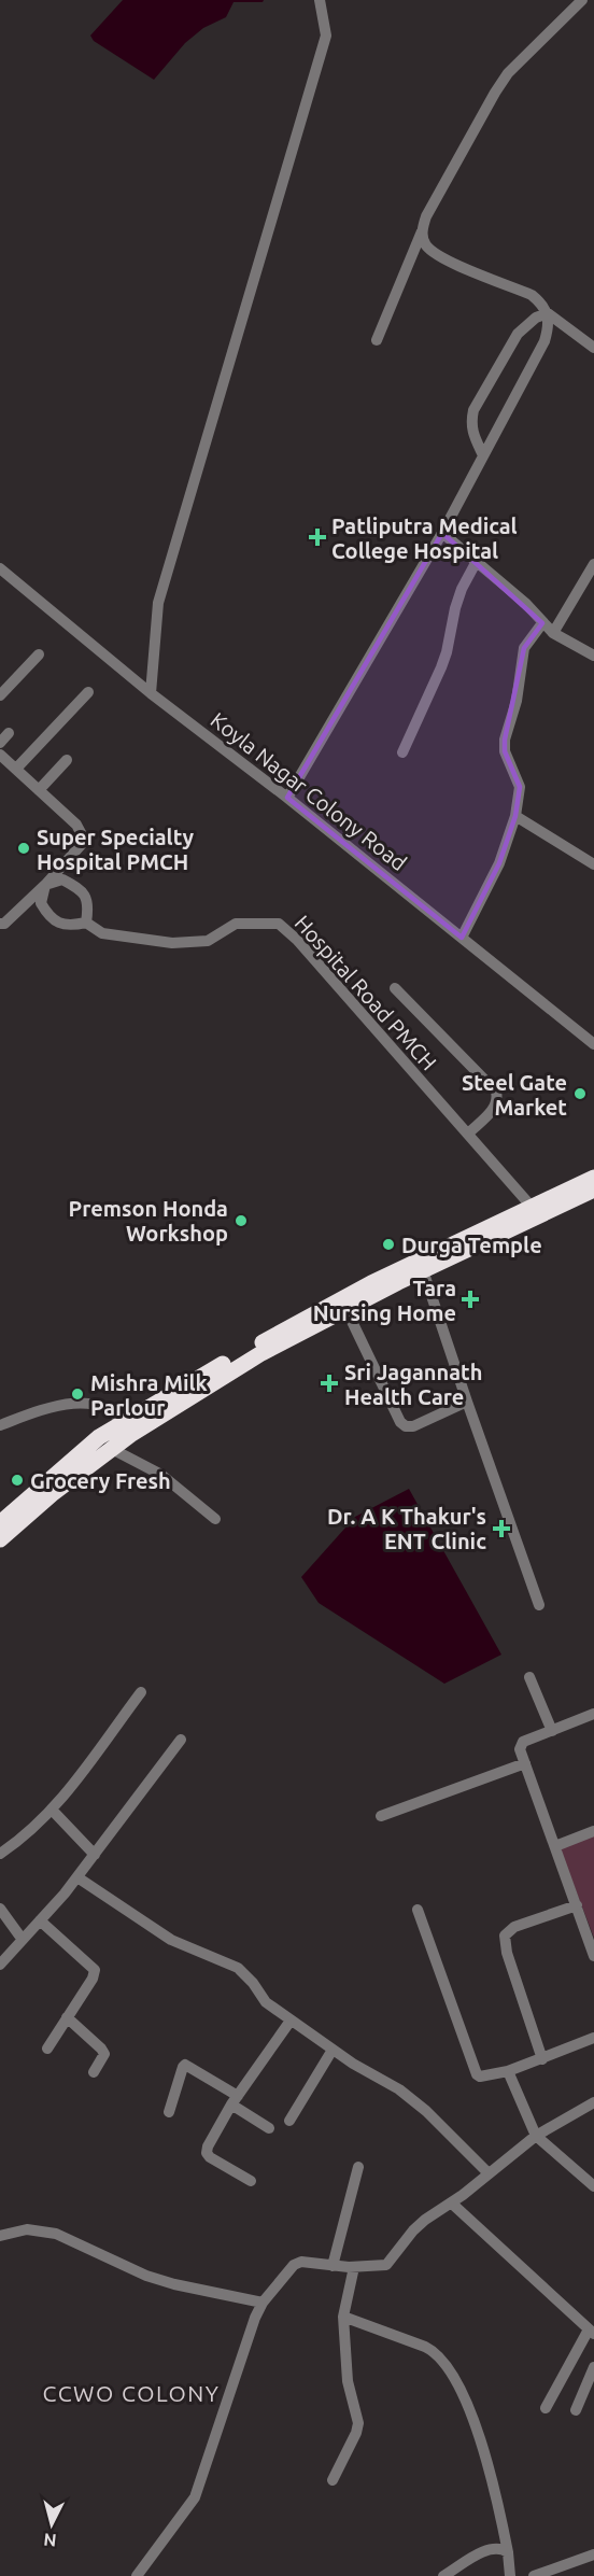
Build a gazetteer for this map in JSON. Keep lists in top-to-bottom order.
{
  "streets": {
    "street": ["Koyla Nagar Colony Road", "Hospital Road PMCH"]
  },
  "districts": ["CCWO COLONY"],
  "places": {
    "health": [
      "Patliputra Medical College Hospital",
      "Tara Nursing Home",
      "Sri Jagannath Health Care",
      "Dr. A K Thakur's ENT Clinic"
    ],
    "other": [
      "Super Specialty Hospital PMCH",
      "Steel Gate Market",
      "Premson Honda Workshop",
      "Durga Temple",
      "Mishra Milk Parlour",
      "Grocery Fresh"
    ]
  },
  "north": "bottom"
}
